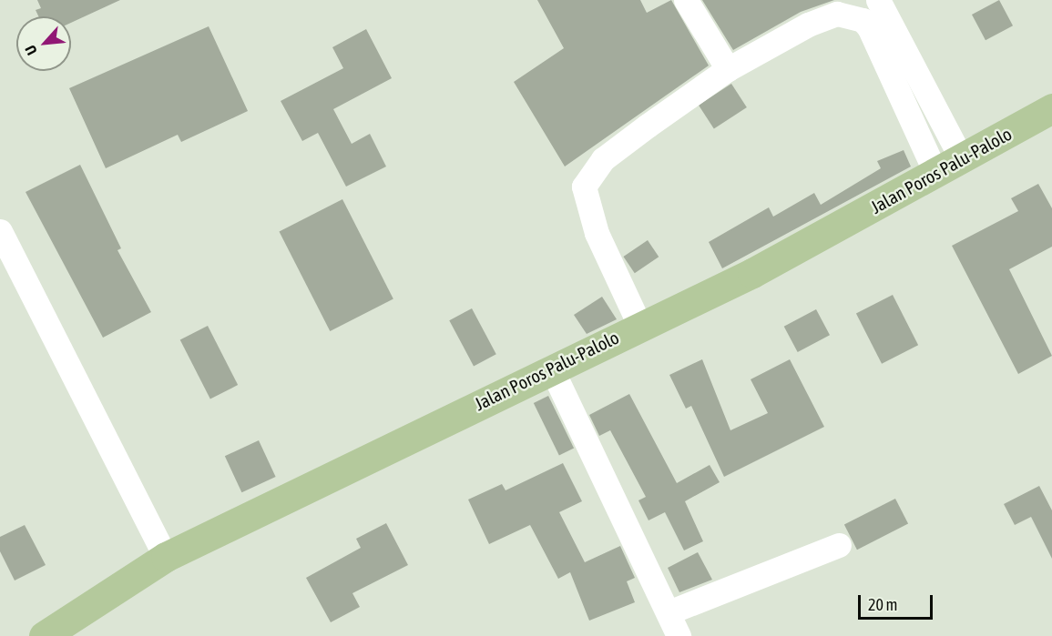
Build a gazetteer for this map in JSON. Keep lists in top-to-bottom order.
{
  "streets": {
    "main road": ["Jalan Poros Palu-Palolo"]
  },
  "scale_bar": "20 m",
  "north": "bottom left"
}
